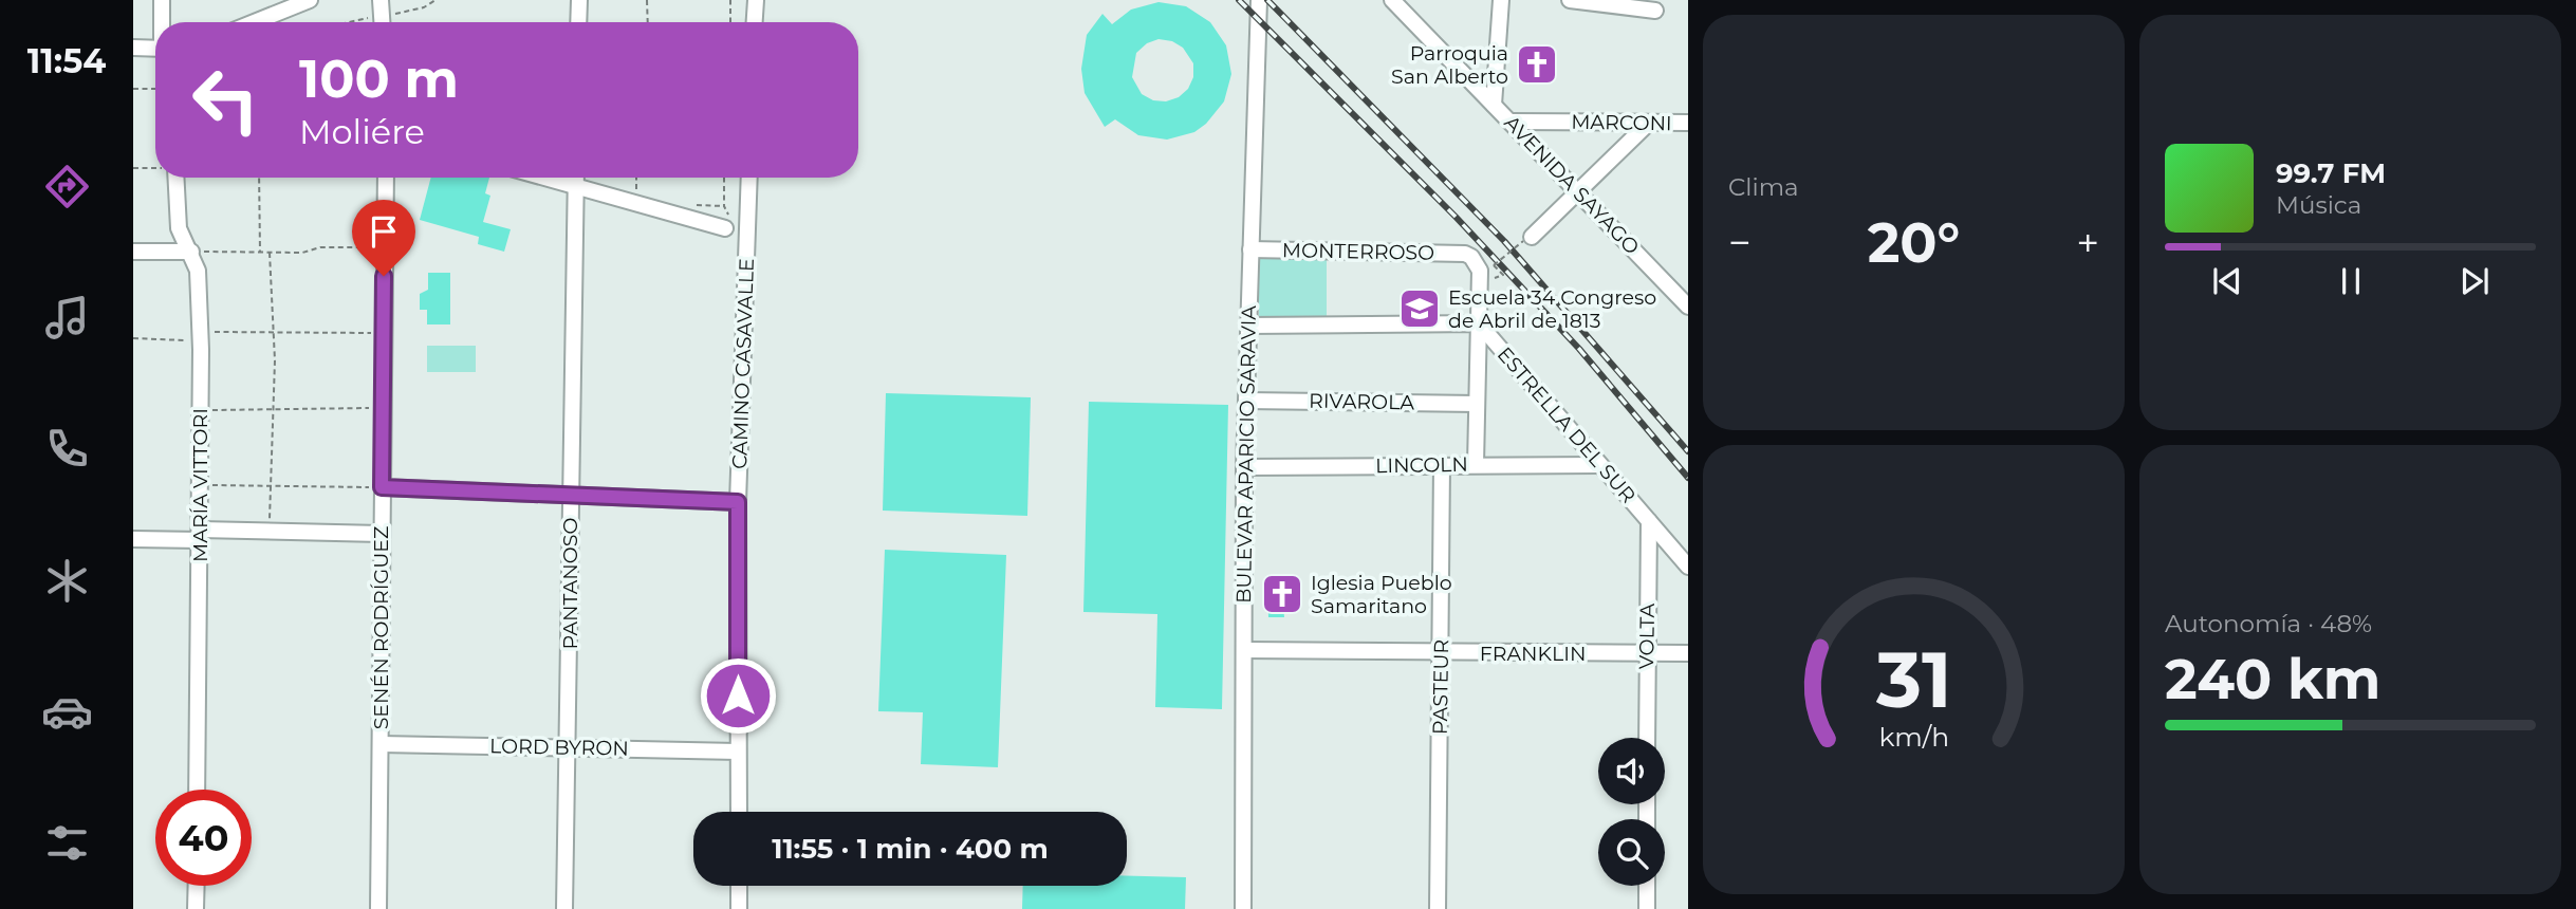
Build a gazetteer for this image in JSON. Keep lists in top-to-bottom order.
{
  "streets": {
    "street": [
      "MARCONI",
      "AVENIDA SAYAGO",
      "MONTERROSO",
      "CAMINO CASAVALLE",
      "RIVAROLA",
      "ESTRELLA DEL SUR",
      "BULEVAR APARICIO SARAVIA",
      "LINCOLN",
      "MARÍA VITTORI",
      "PANTANOSO",
      "SENÉN RODRÍGUEZ",
      "VOLTA",
      "FRANKLIN",
      "PASTEUR",
      "LORD BYRON"
    ]
  },
  "crossings": [
    ["MARCONI", "AVENIDA SAYAGO"],
    ["MONTERROSO", "ESTRELLA DEL SUR"],
    ["MONTERROSO", "BULEVAR APARICIO SARAVIA"],
    ["CAMINO CASAVALLE", "LORD BYRON"],
    ["RIVAROLA", "BULEVAR APARICIO SARAVIA"],
    ["ESTRELLA DEL SUR", "LINCOLN"],
    ["ESTRELLA DEL SUR", "VOLTA"],
    ["BULEVAR APARICIO SARAVIA", "LINCOLN"],
    ["BULEVAR APARICIO SARAVIA", "FRANKLIN"],
    ["LINCOLN", "PASTEUR"],
    ["PANTANOSO", "LORD BYRON"],
    ["SENÉN RODRÍGUEZ", "LORD BYRON"],
    ["VOLTA", "FRANKLIN"],
    ["FRANKLIN", "PASTEUR"]
  ],
  "places": {
    "church": ["Parroquia San Alberto", "Iglesia Pueblo Samaritano"],
    "school or university": ["Escuela 34 Congreso de Abril de 1813"]
  },
  "page": {
    "tabs": "11:54",
    "tile": [
      "Clima",
      ["Autonomía · 48%", "240 km"]
    ],
    "turn": ["100 m", "Moliére"],
    "song": ["99.7 FM", "Música"],
    "heat": ["−", "20°", "+"],
    "limit": "40",
    "trip": "11:55 · 1 min · 400 m",
    "gauge": ["31", "km/h"]
  }
}
